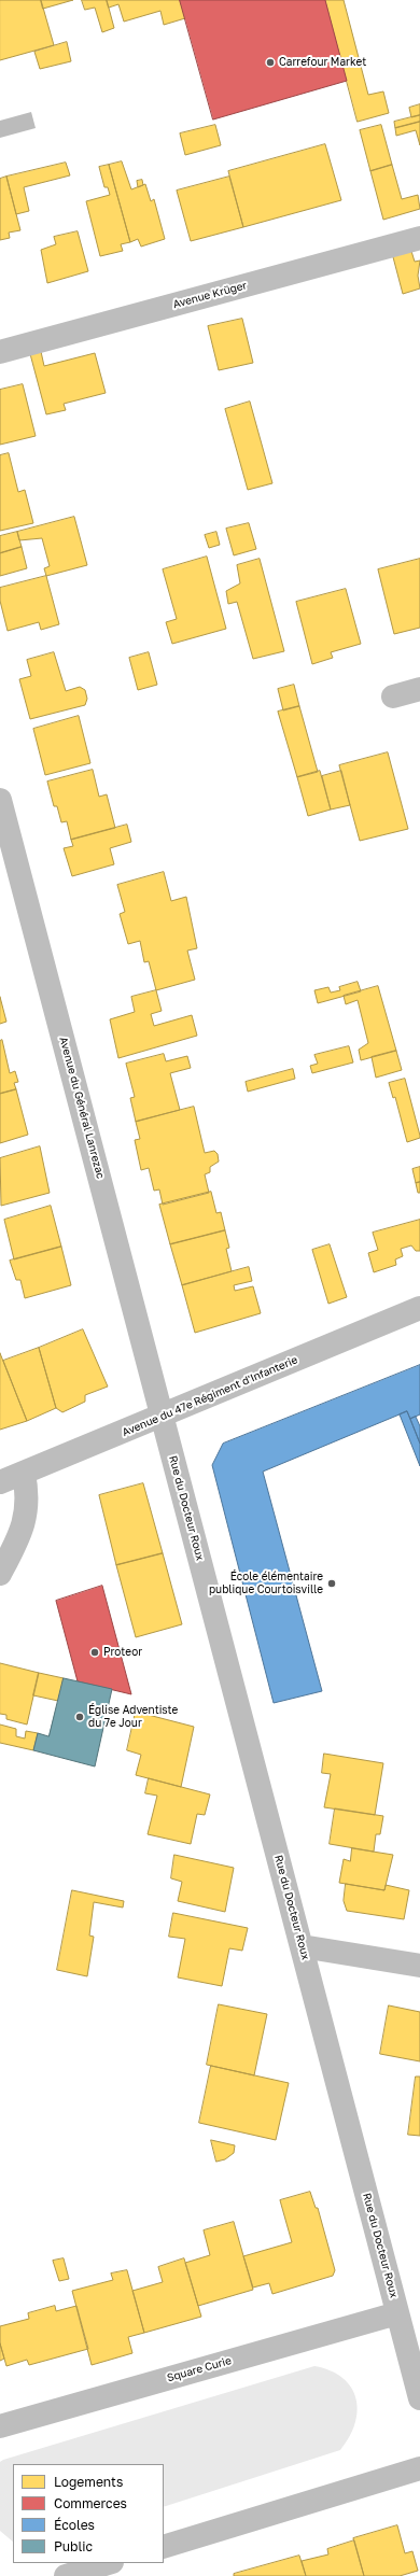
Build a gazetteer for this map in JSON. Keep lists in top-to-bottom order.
{
  "streets": {
    "street": [
      "Avenue Krüger",
      "Avenue du Général Lanrezac",
      "Avenue du 47e Régiment d'Infanterie",
      "Rue du Docteur Roux",
      "Square Curie"
    ]
  },
  "crossings": [
    ["Avenue du Général Lanrezac", "Avenue du 47e Régiment d'Infanterie"],
    ["Avenue du Général Lanrezac", "Rue du Docteur Roux"],
    ["Avenue du 47e Régiment d'Infanterie", "Rue du Docteur Roux"],
    ["Rue du Docteur Roux", "Square Curie"]
  ],
  "places": [
    "Carrefour Market",
    "École élémentaire publique Courtoisville",
    "Proteor",
    "Église Adventiste du 7e Jour"
  ],
  "legend": [
    "Logements",
    "Commerces",
    "Écoles",
    "Public"
  ]
}
